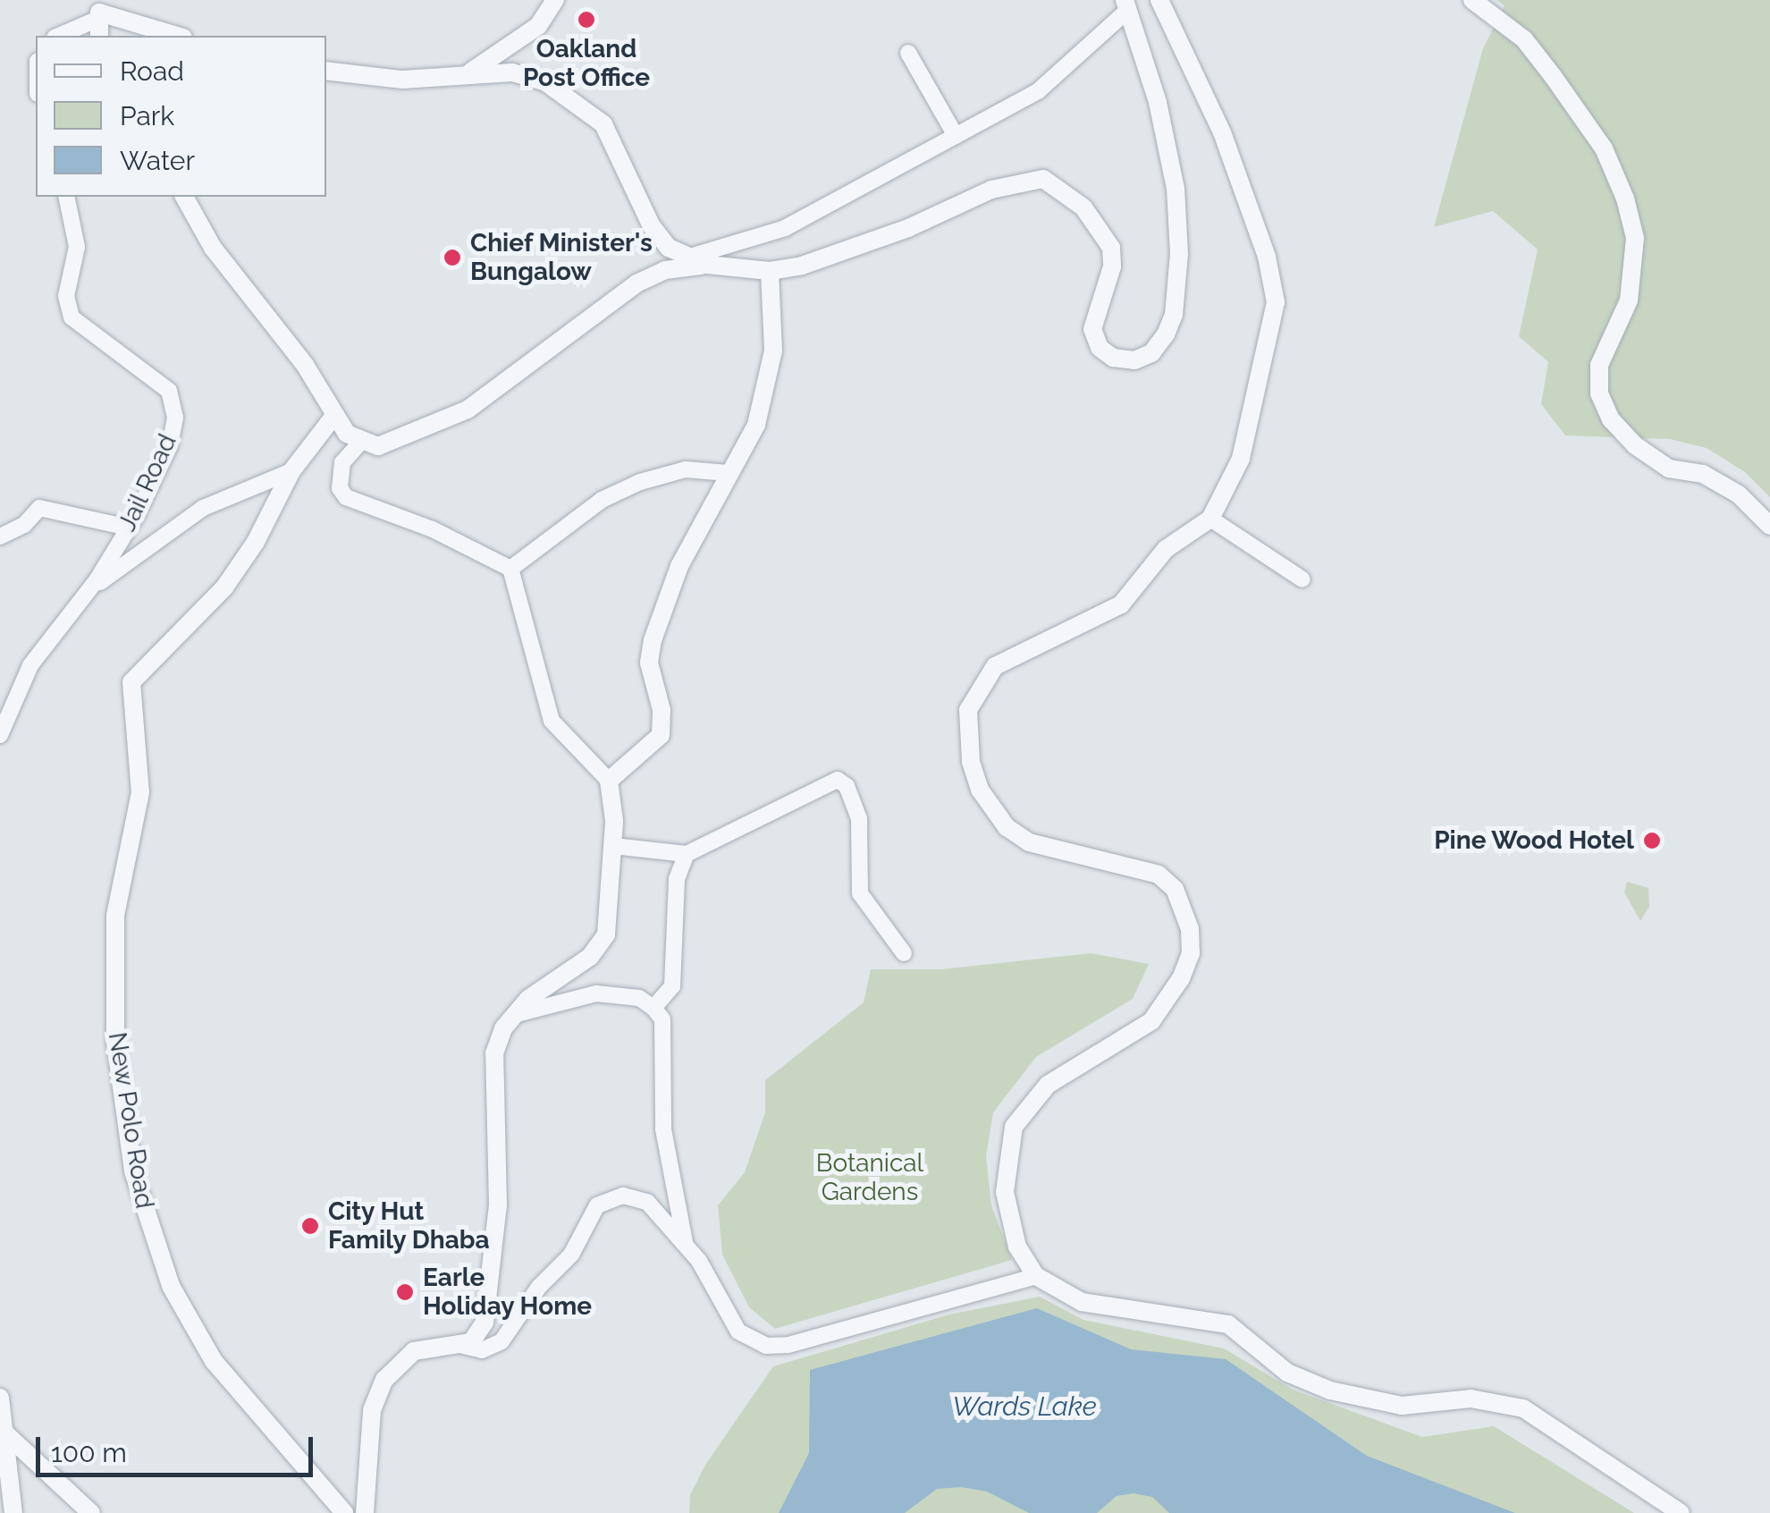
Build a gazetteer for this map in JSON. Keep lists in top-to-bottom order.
{
  "streets": {
    "street": ["Jail Road", "New Polo Road"]
  },
  "water": ["Wards Lake"],
  "parks": ["Botanical Gardens"],
  "places": [
    "Oakland Post Office",
    "Chief Minister's Bungalow",
    "Pine Wood Hotel",
    "City Hut Family Dhaba",
    "Earle Holiday Home"
  ],
  "legend": ["Road", "Park", "Water"],
  "scale_bar": "100 m"
}
